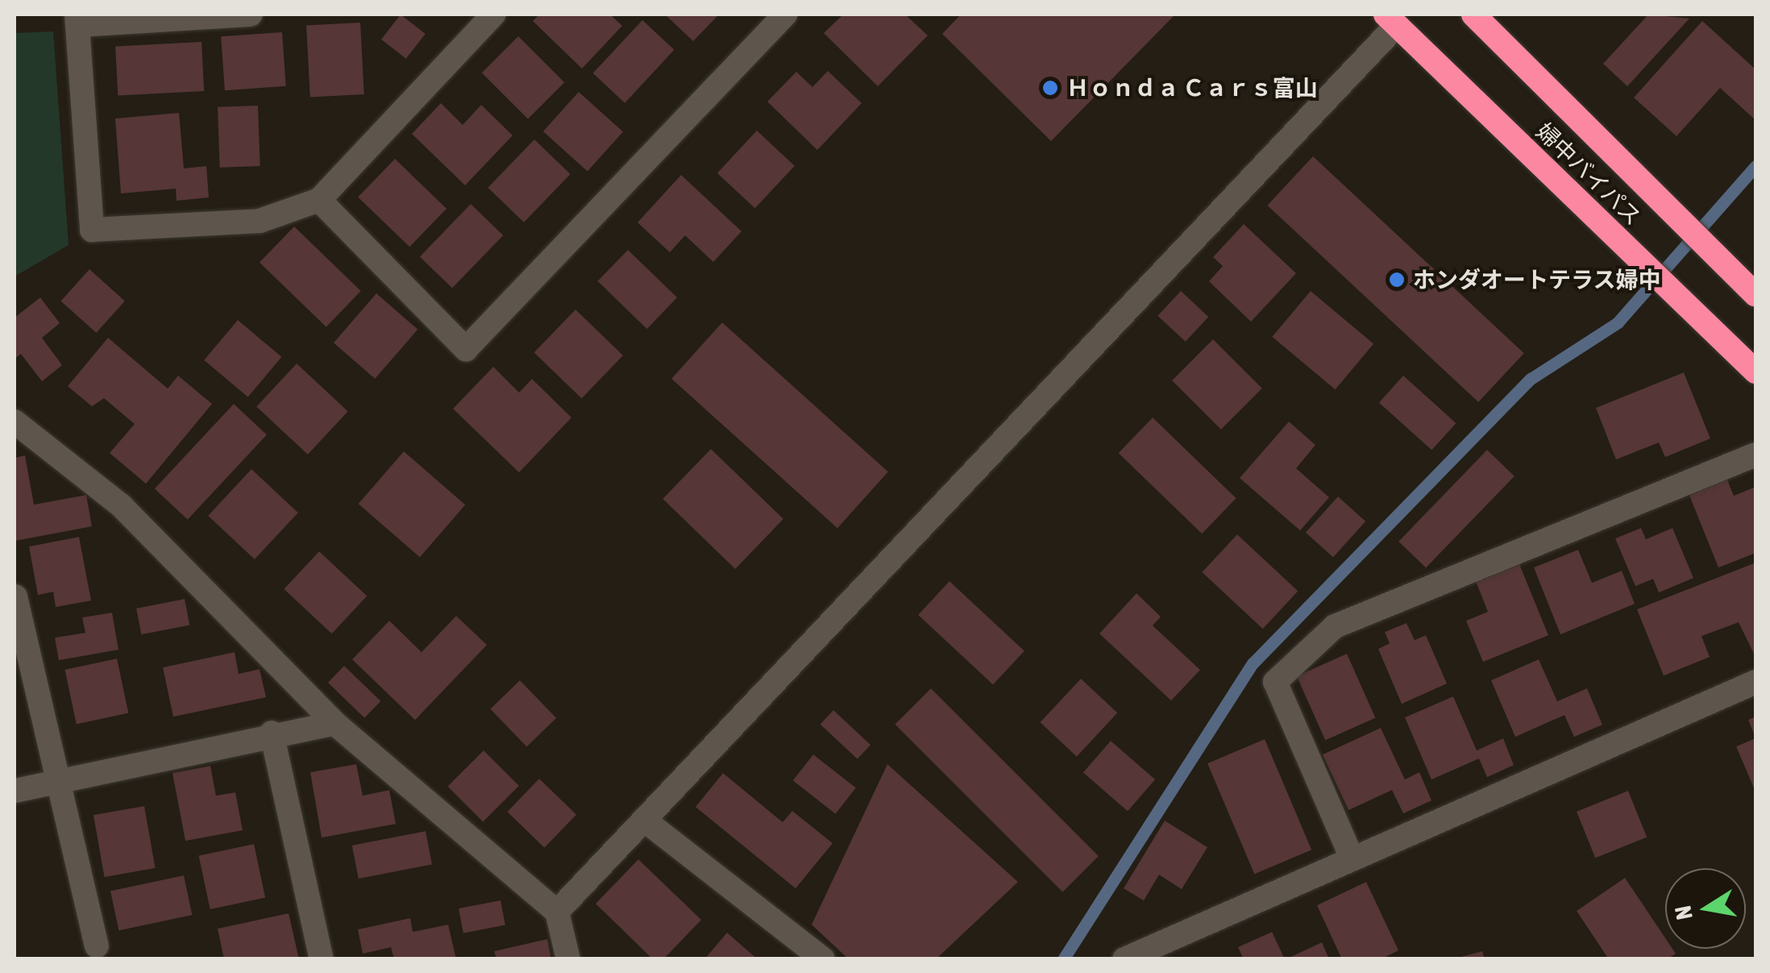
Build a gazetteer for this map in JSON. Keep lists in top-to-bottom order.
{
  "streets": {
    "highway": ["婦中バイパス"]
  },
  "places": ["Ｈｏｎｄａ Ｃａｒｓ富山", "ホンダオートテラス婦中"],
  "north": "left"
}
